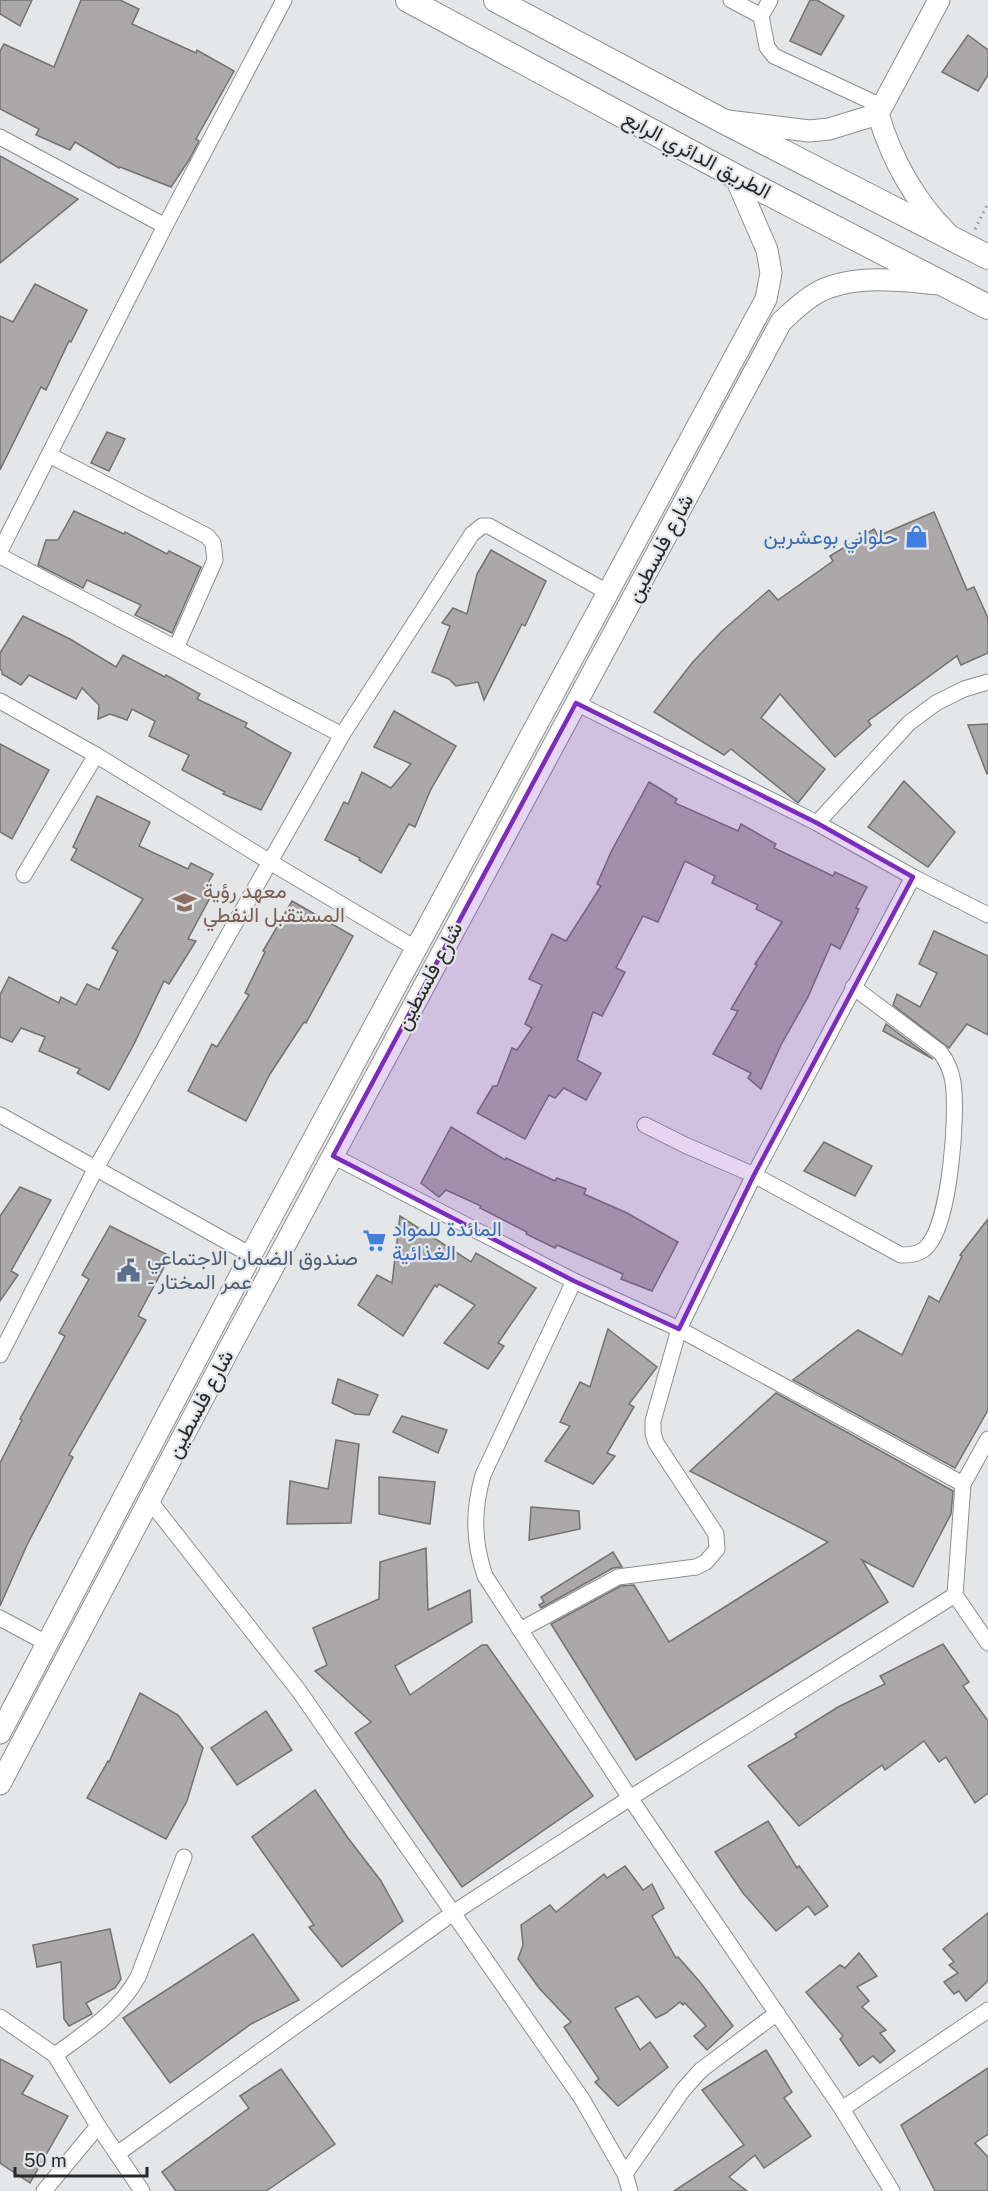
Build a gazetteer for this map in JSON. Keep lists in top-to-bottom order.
{
  "streets": {
    "main road": ["الطريق الدائري الرابع"],
    "street": ["شارع فلسطين"]
  },
  "crossings": [
    ["الطريق الدائري الرابع", "شارع فلسطين"]
  ],
  "places": {
    "shop": ["حلواني بوعشرين"],
    "school or university": ["معهد رؤية المستقبل النفطي"],
    "supermarket": ["المائدة للمواد الغذائية"],
    "public building": ["صندوق الضمان الاجتماعي - عمر المختار"]
  },
  "scale_bar": "50 m"
}
